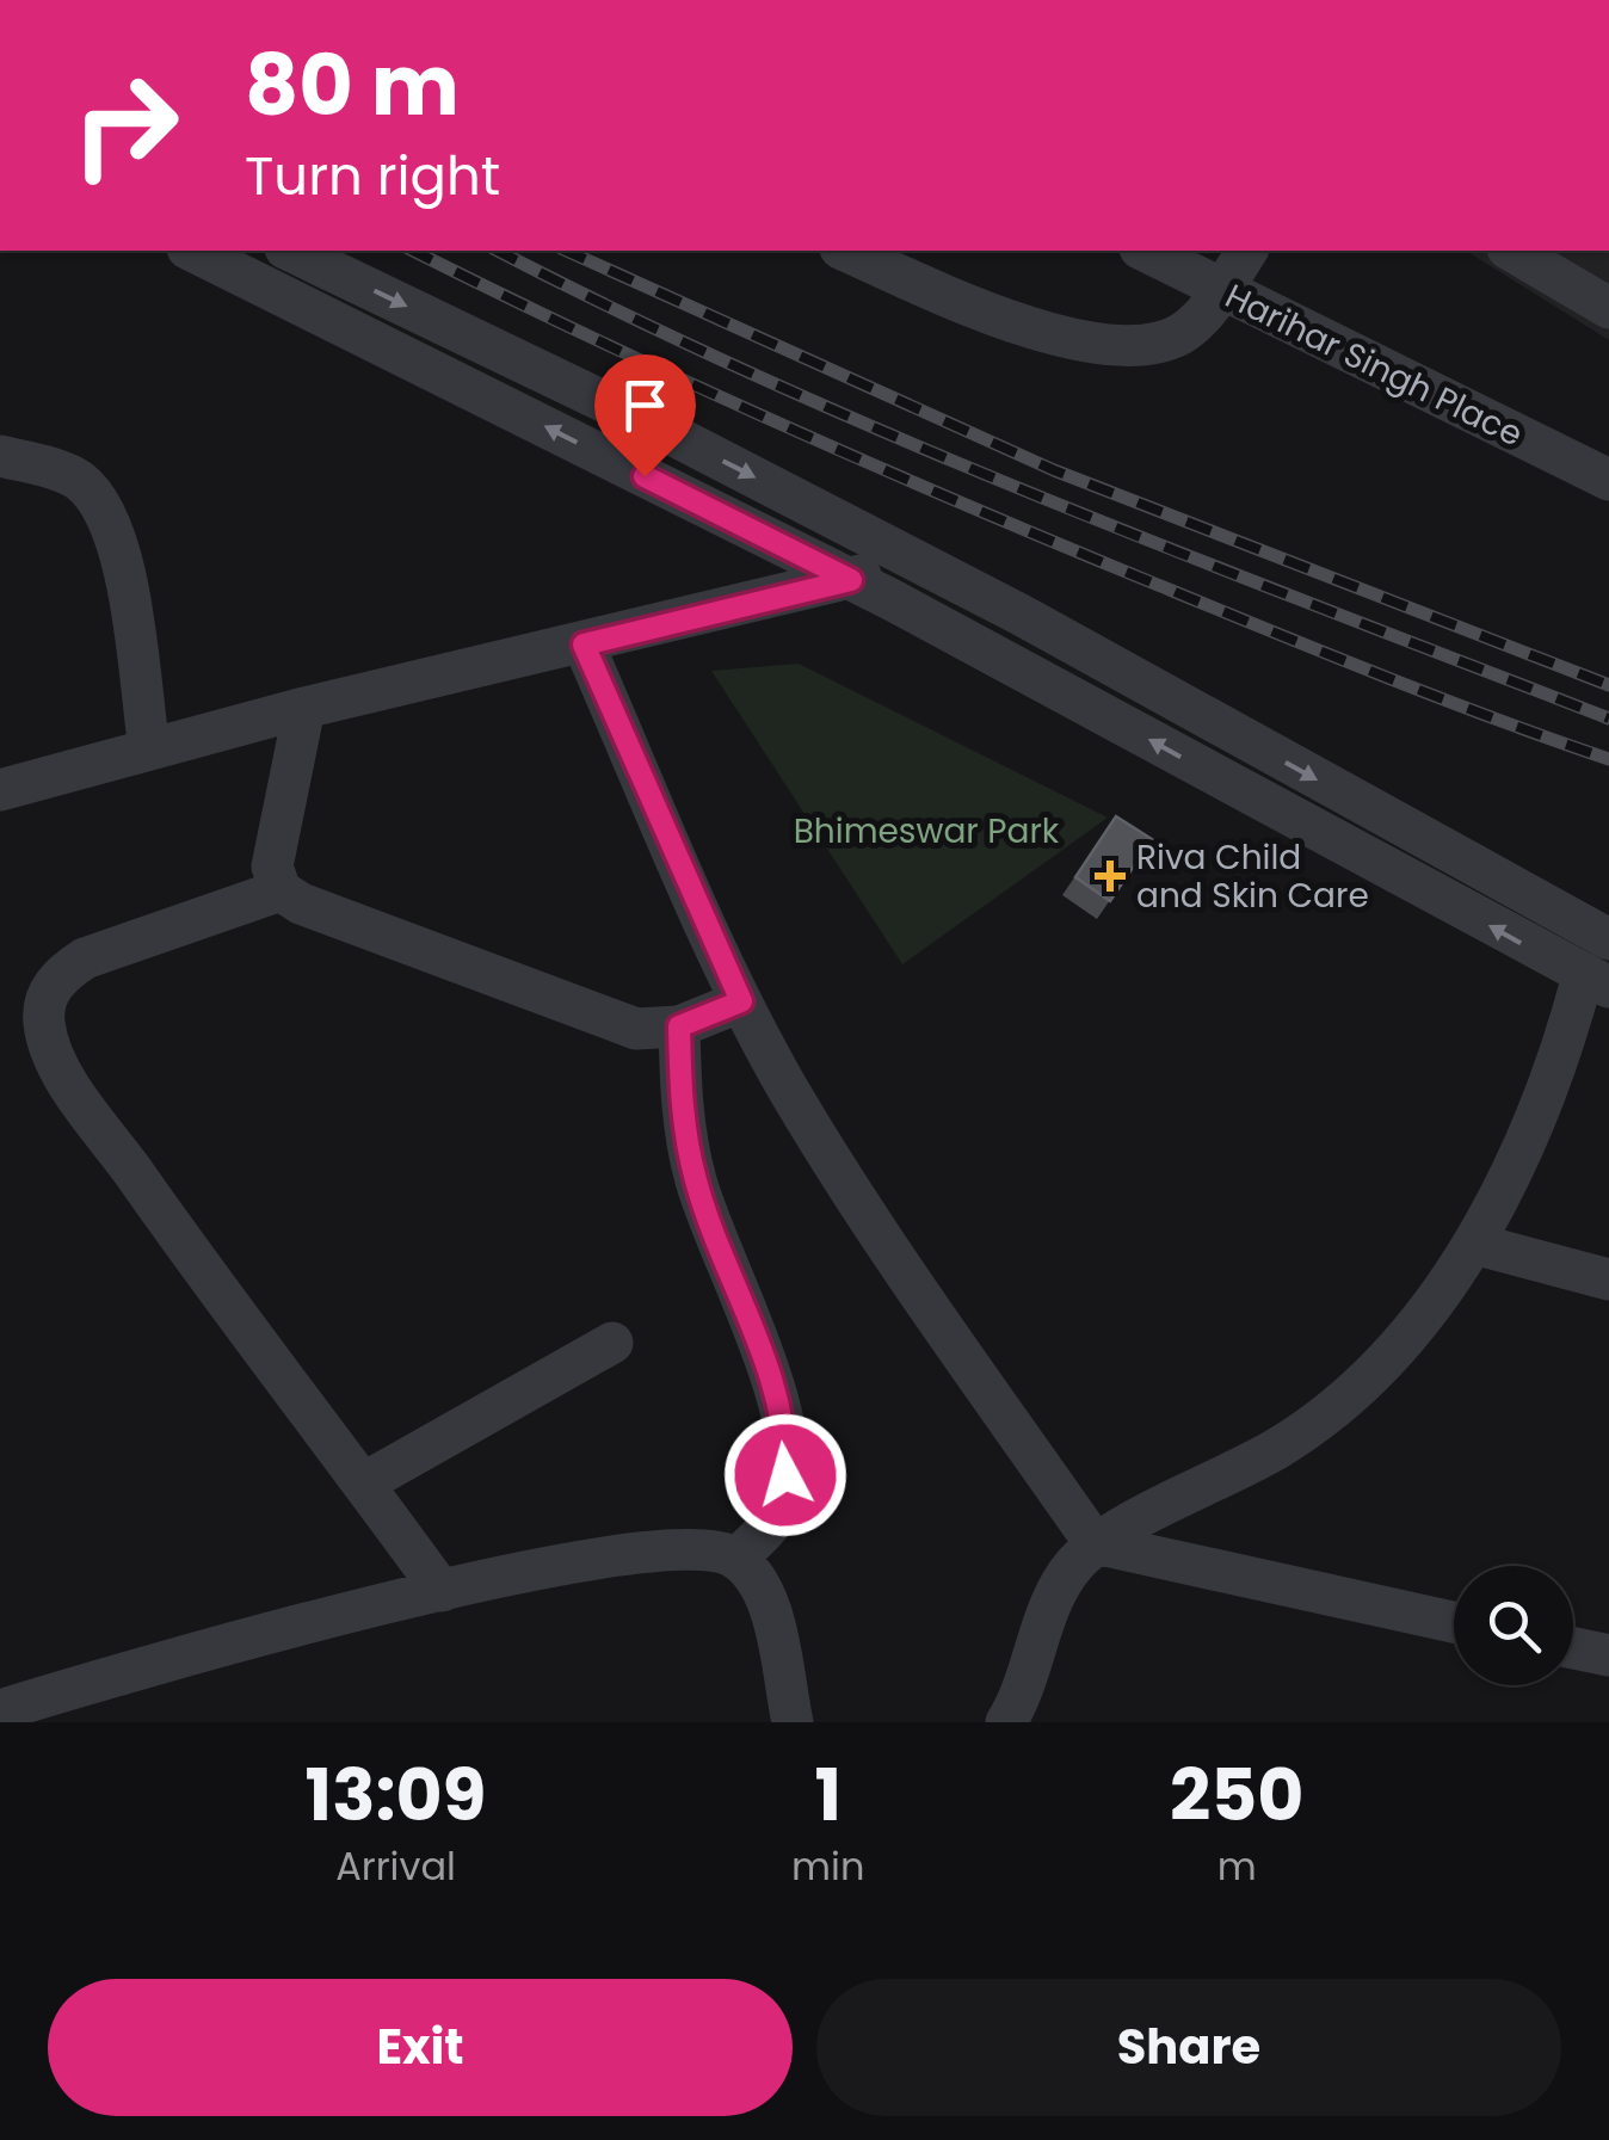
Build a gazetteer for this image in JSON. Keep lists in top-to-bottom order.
{
  "streets": {
    "street": ["Harihar Singh Place"]
  },
  "parks": ["Bhimeswar Park"],
  "places": {
    "health": ["Riva Child and Skin Care"]
  },
  "page": {
    "turn": ["80 m", "Turn right"],
    "eta": [
      "13:09",
      "Arrival",
      "1",
      "min",
      "250",
      "m"
    ],
    "buttons": ["Exit", "Share"]
  }
}
